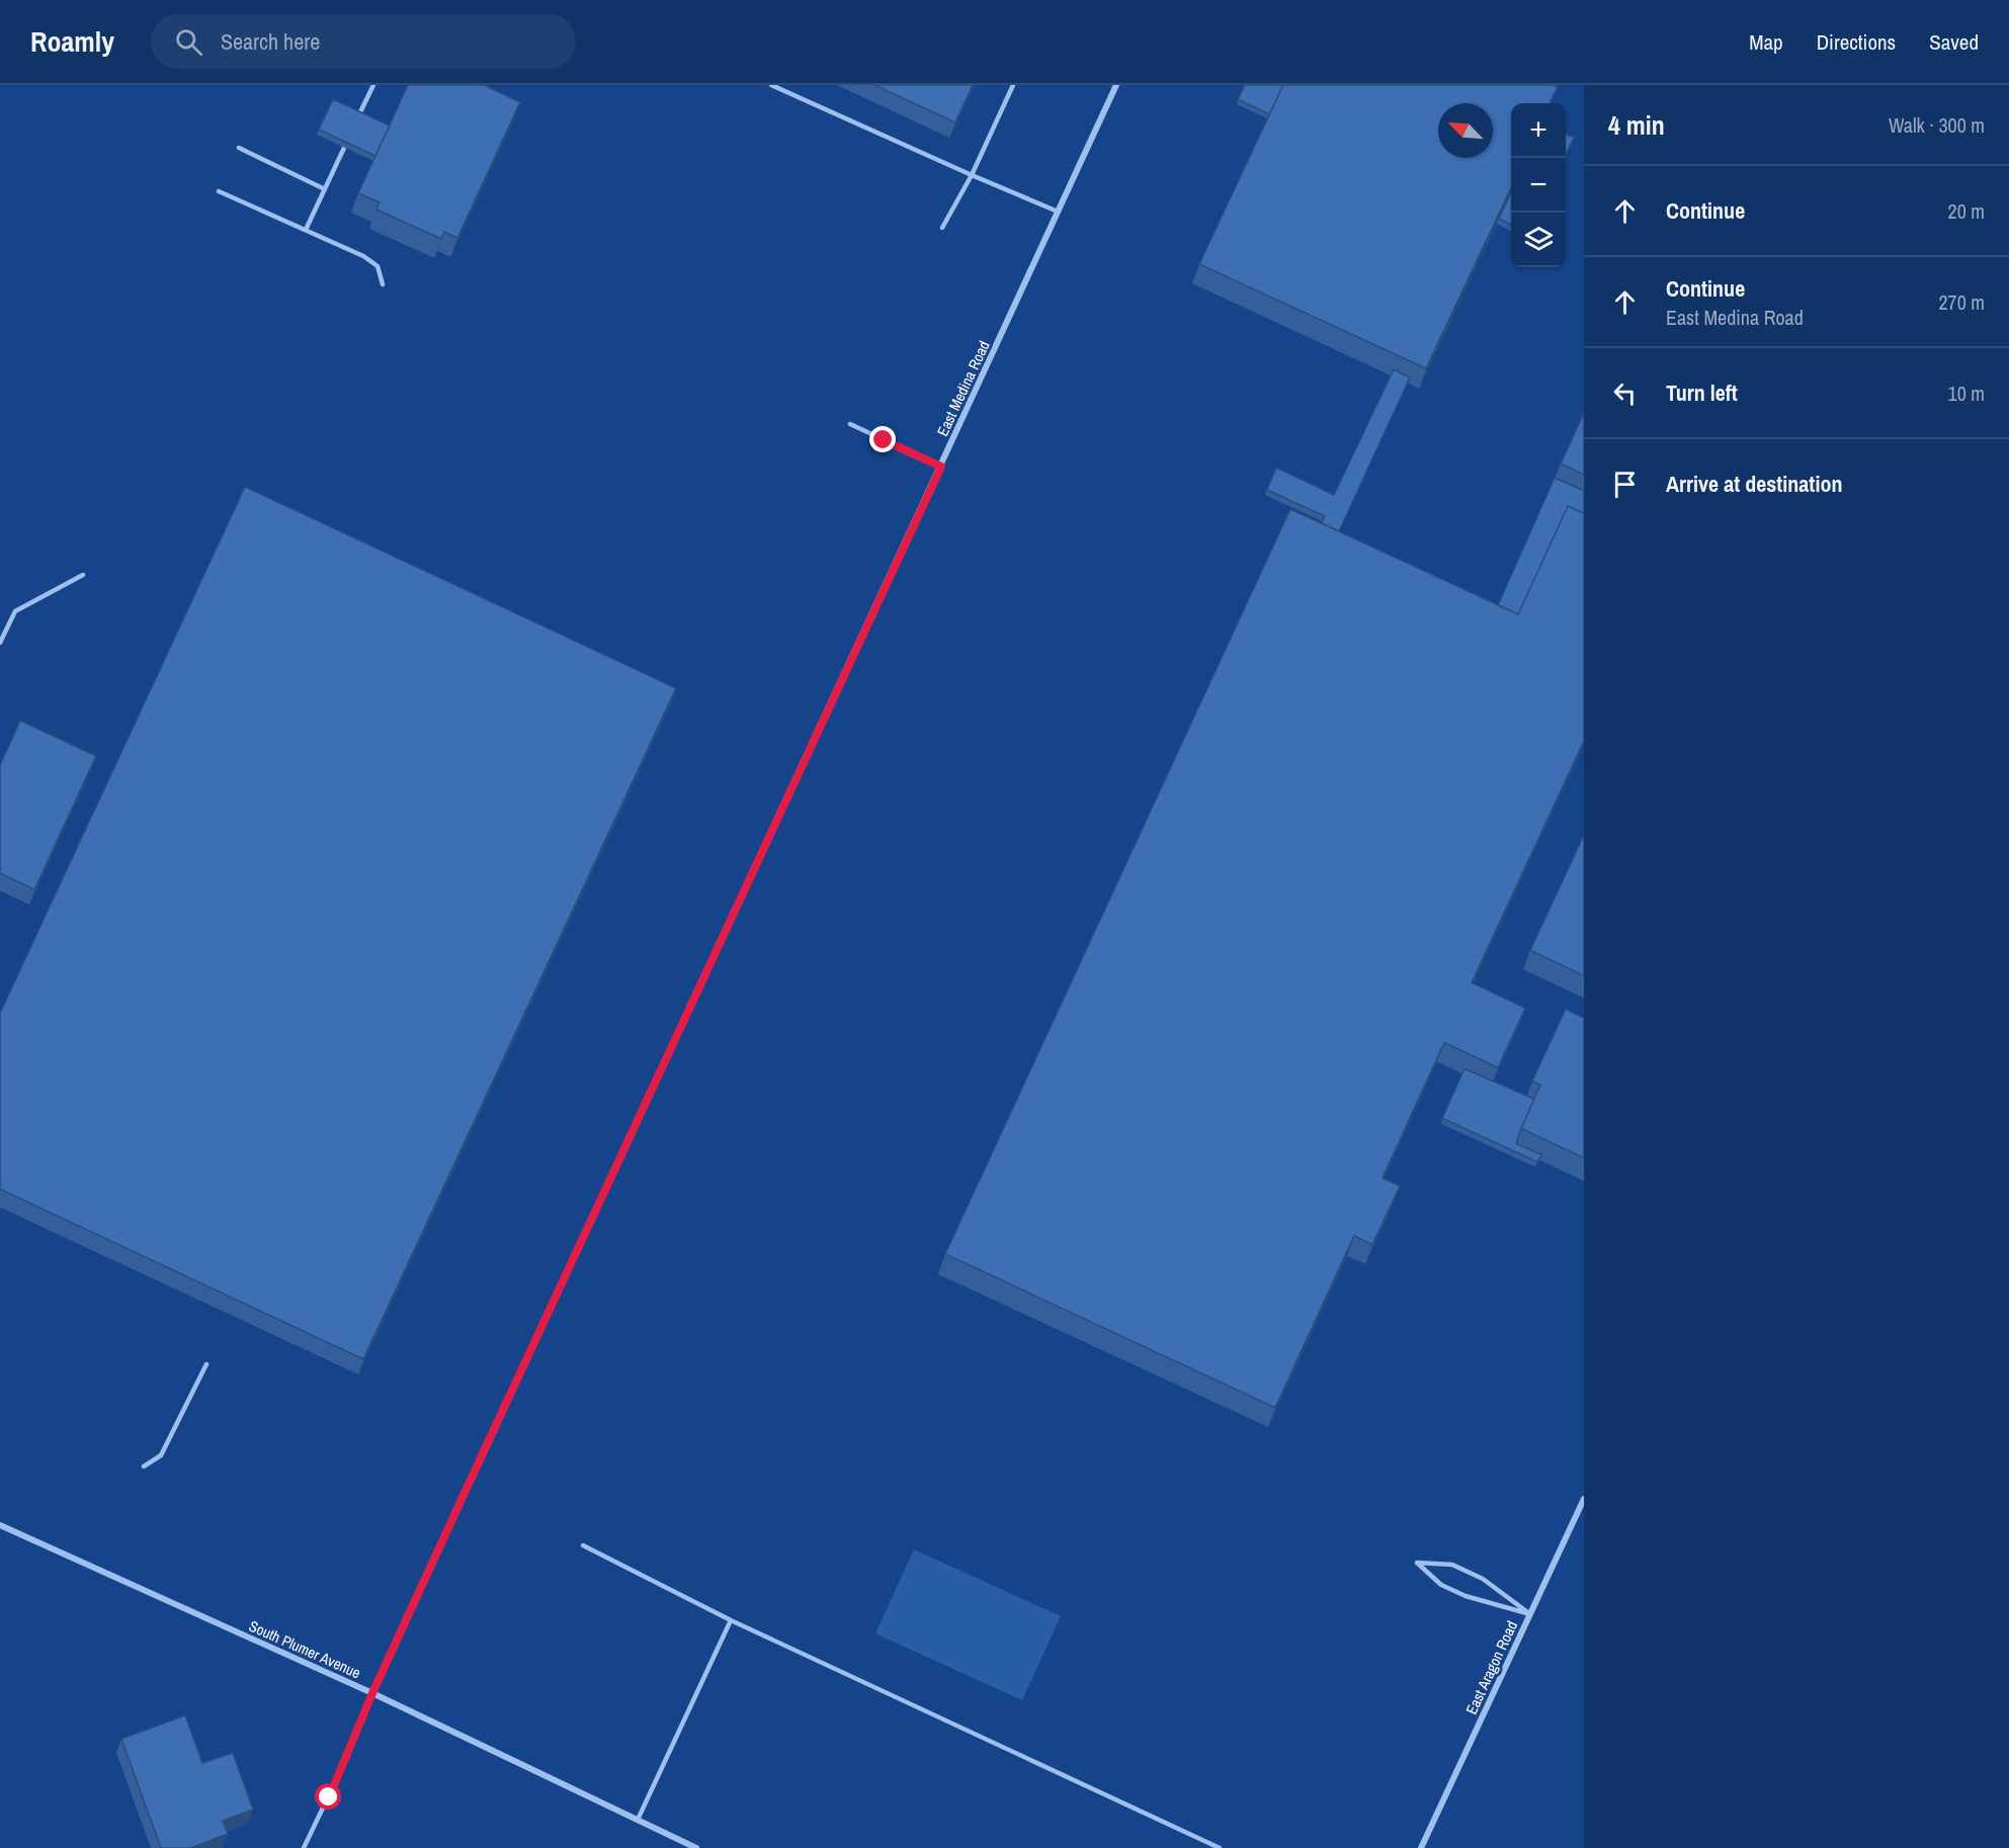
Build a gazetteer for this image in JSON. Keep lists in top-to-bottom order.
{
  "streets": {
    "street": ["East Medina Road", "South Plumer Avenue", "East Aragon Road"]
  },
  "crossings": [
    ["East Medina Road", "South Plumer Avenue"]
  ],
  "north": "top left",
  "page": {
    "header": "Roamly",
    "search": "Search here",
    "nav": ["Map", "Directions", "Saved"],
    "heading": ["4 min", "Walk · 300 m"],
    "map_buttons": ["+", "−"],
    "list": [
      ["Continue", "20 m"],
      ["Continue", "East Medina Road", "270 m"],
      ["Turn left", "10 m"],
      "Arrive at destination"
    ]
  }
}
